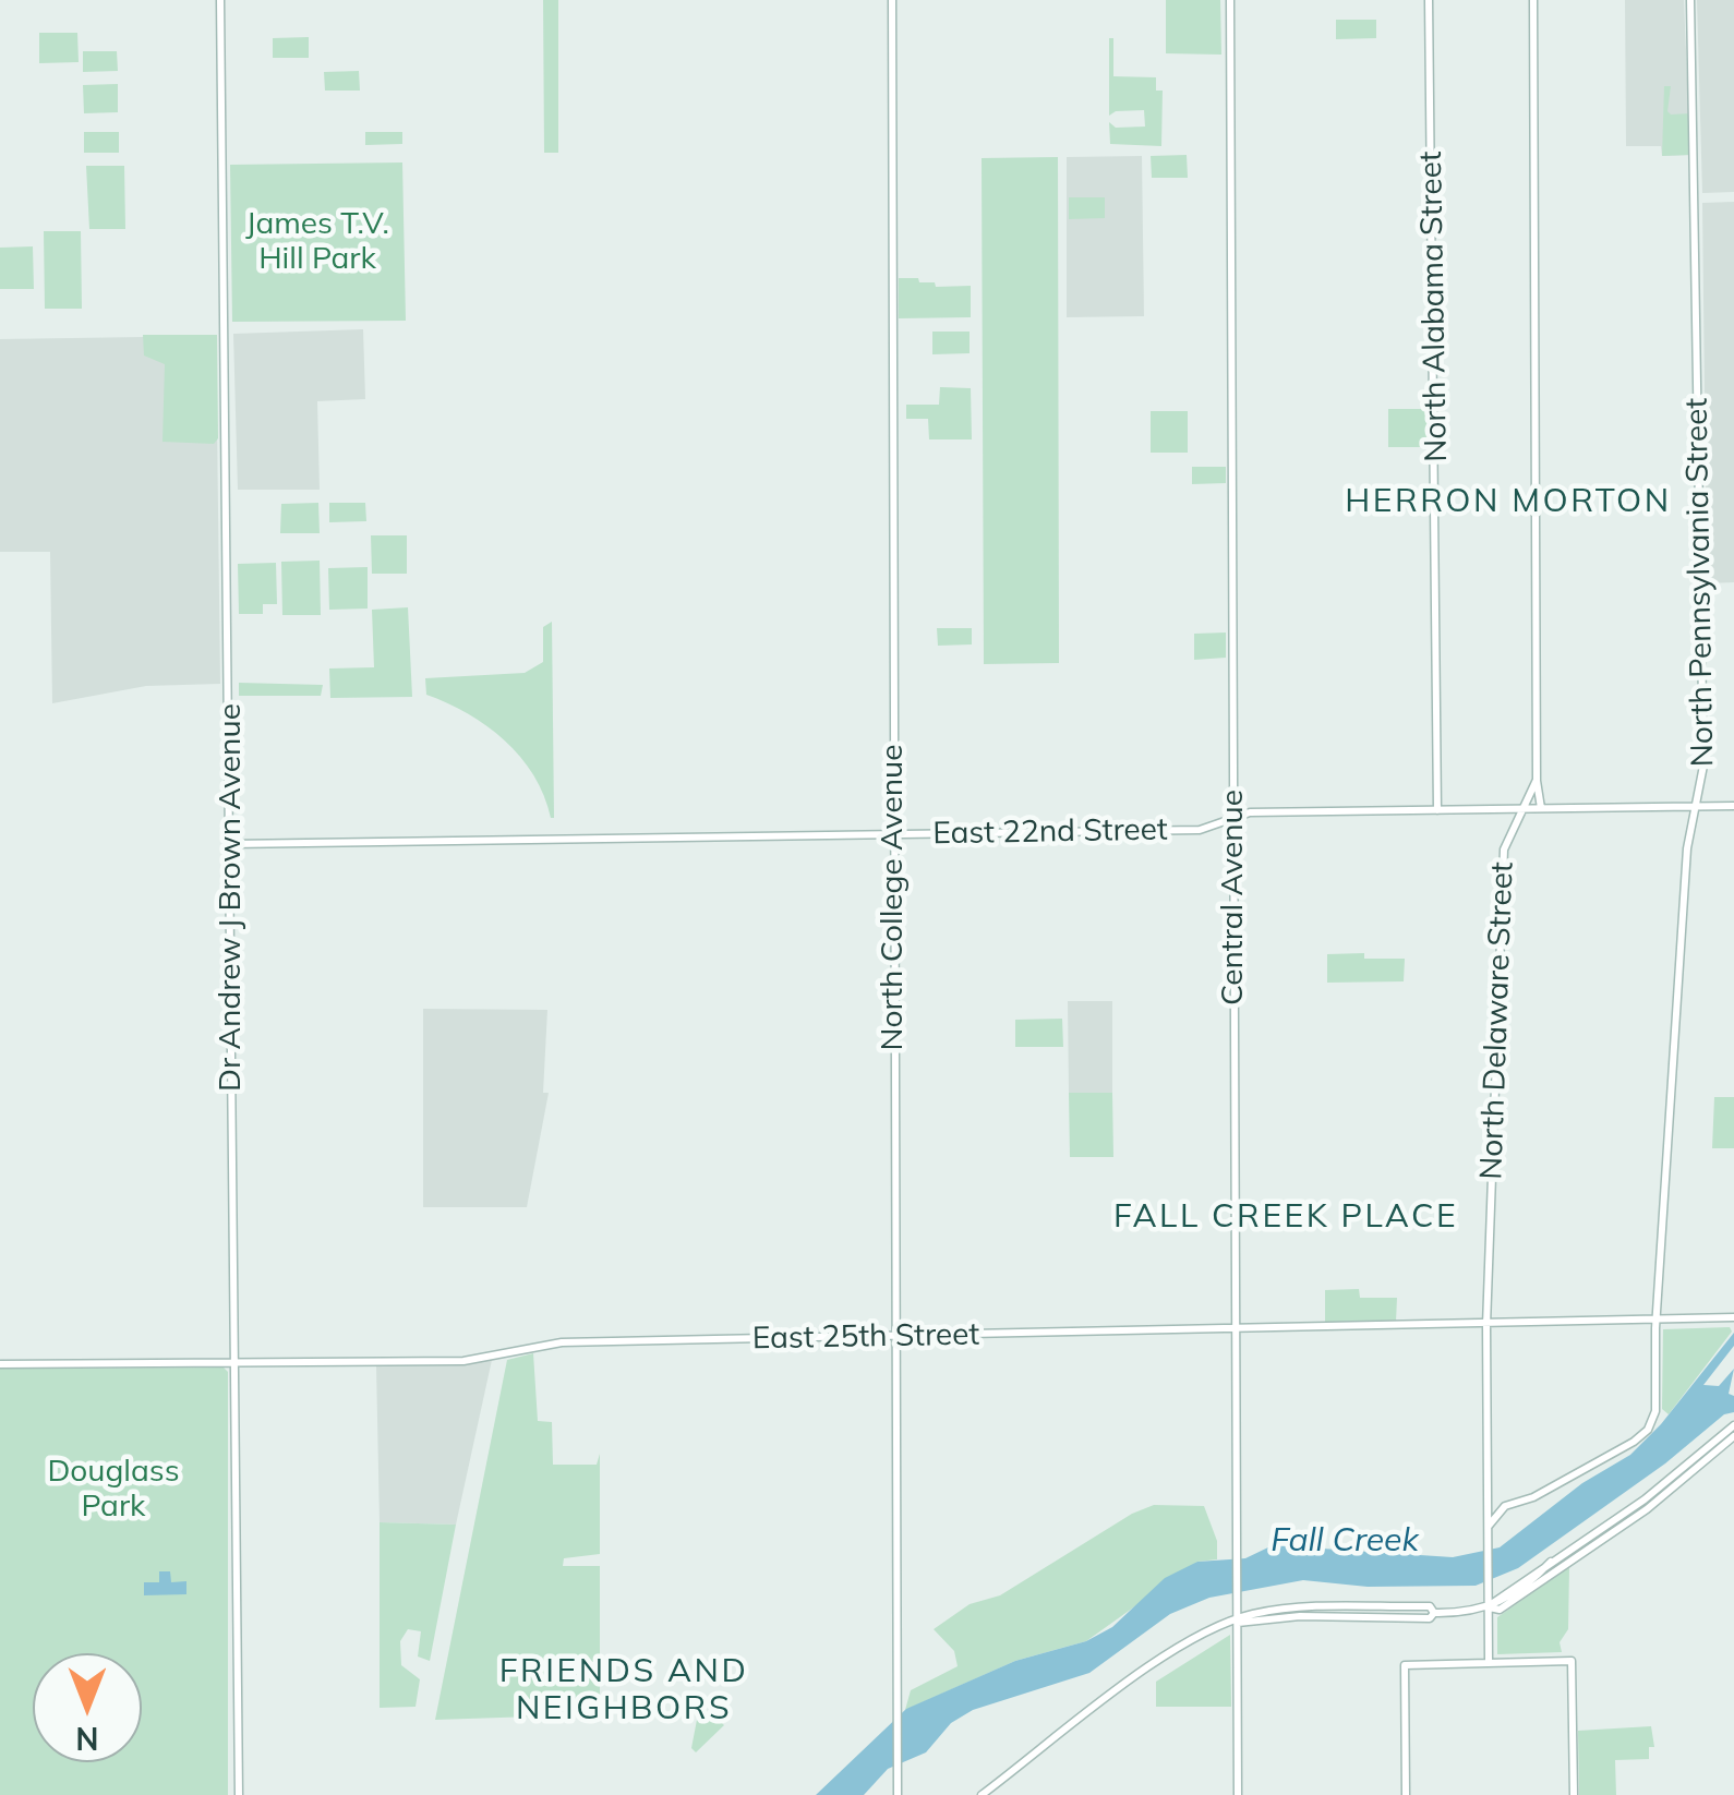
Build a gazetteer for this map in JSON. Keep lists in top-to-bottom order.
{
  "streets": {
    "main road": [
      "North Alabama Street",
      "North Pennsylvania Street",
      "East 22nd Street",
      "Dr Andrew J Brown Avenue",
      "North College Avenue",
      "Central Avenue",
      "North Delaware Street",
      "East 25th Street"
    ]
  },
  "crossings": [
    ["North Alabama Street", "East 22nd Street"],
    ["North Pennsylvania Street", "East 22nd Street"],
    ["North Pennsylvania Street", "East 25th Street"],
    ["East 22nd Street", "Dr Andrew J Brown Avenue"],
    ["East 22nd Street", "North College Avenue"],
    ["East 22nd Street", "Central Avenue"],
    ["East 22nd Street", "North Delaware Street"],
    ["Dr Andrew J Brown Avenue", "East 25th Street"],
    ["North College Avenue", "East 25th Street"],
    ["Central Avenue", "East 25th Street"],
    ["North Delaware Street", "East 25th Street"]
  ],
  "districts": ["HERRON MORTON", "FALL CREEK PLACE", "FRIENDS AND NEIGHBORS"],
  "water": ["Fall Creek"],
  "parks": ["James T.V. Hill Park", "Douglass Park"],
  "north": "bottom"
}
